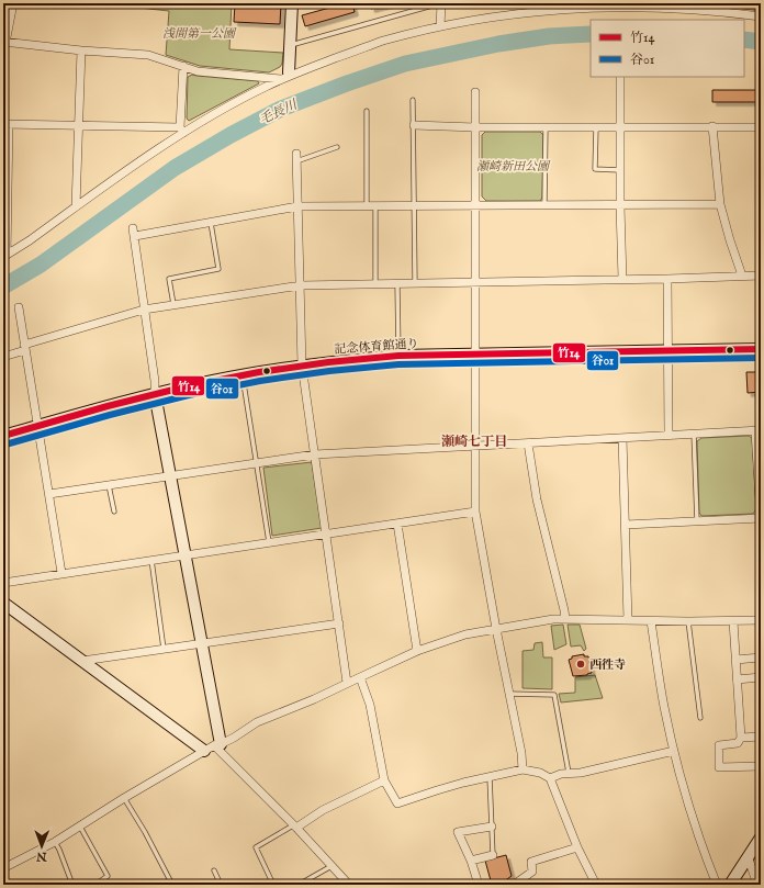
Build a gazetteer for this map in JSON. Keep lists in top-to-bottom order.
{
  "streets": {
    "street": ["記念体育館通り"]
  },
  "districts": ["瀬崎七丁目"],
  "water": ["毛長川"],
  "parks": ["浅間第一公園", "瀬崎新田公園"],
  "places": ["西徃寺"],
  "lines": ["transit line 竹14", "transit line 谷01"],
  "legend": ["竹14", "谷01"],
  "north": "bottom"
}
